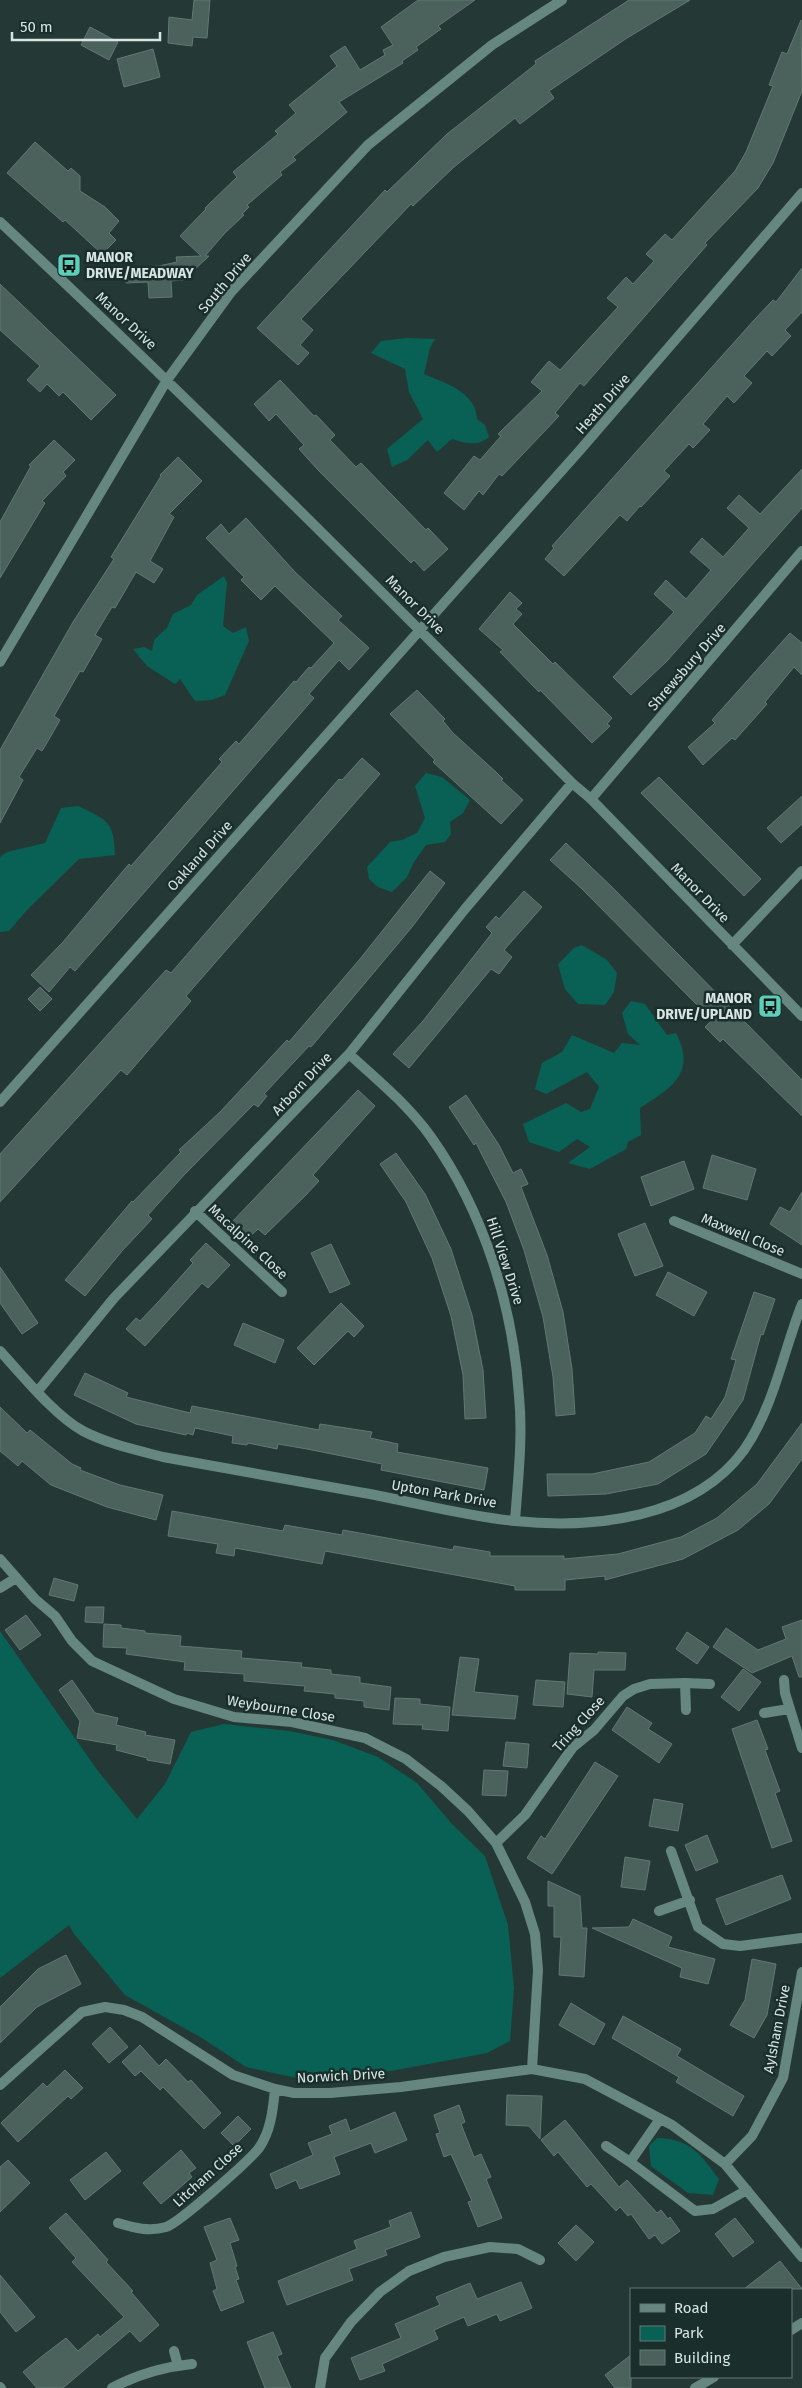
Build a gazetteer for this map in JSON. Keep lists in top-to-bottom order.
{
  "streets": {
    "street": [
      "South Drive",
      "Manor Drive",
      "Heath Drive",
      "Shrewsbury Drive",
      "Oakland Drive",
      "Arborn Drive",
      "Maxwell Close",
      "Macalpine Close",
      "Hill View Drive",
      "Upton Park Drive",
      "Weybourne Close",
      "Tring Close",
      "Aylsham Drive",
      "Norwich Drive",
      "Litcham Close"
    ]
  },
  "crossings": [
    ["South Drive", "Manor Drive"],
    ["Manor Drive", "Heath Drive"],
    ["Manor Drive", "Shrewsbury Drive"],
    ["Manor Drive", "Oakland Drive"],
    ["Manor Drive", "Arborn Drive"],
    ["Heath Drive", "Oakland Drive"],
    ["Arborn Drive", "Macalpine Close"],
    ["Arborn Drive", "Hill View Drive"],
    ["Arborn Drive", "Upton Park Drive"],
    ["Hill View Drive", "Upton Park Drive"],
    ["Weybourne Close", "Tring Close"],
    ["Weybourne Close", "Norwich Drive"],
    ["Aylsham Drive", "Norwich Drive"],
    ["Norwich Drive", "Litcham Close"]
  ],
  "places": {
    "bus stop": ["MANOR DRIVE/MEADWAY", "MANOR DRIVE/UPLAND"]
  },
  "legend": ["Road", "Park", "Building"],
  "scale_bar": "50 m"
}
